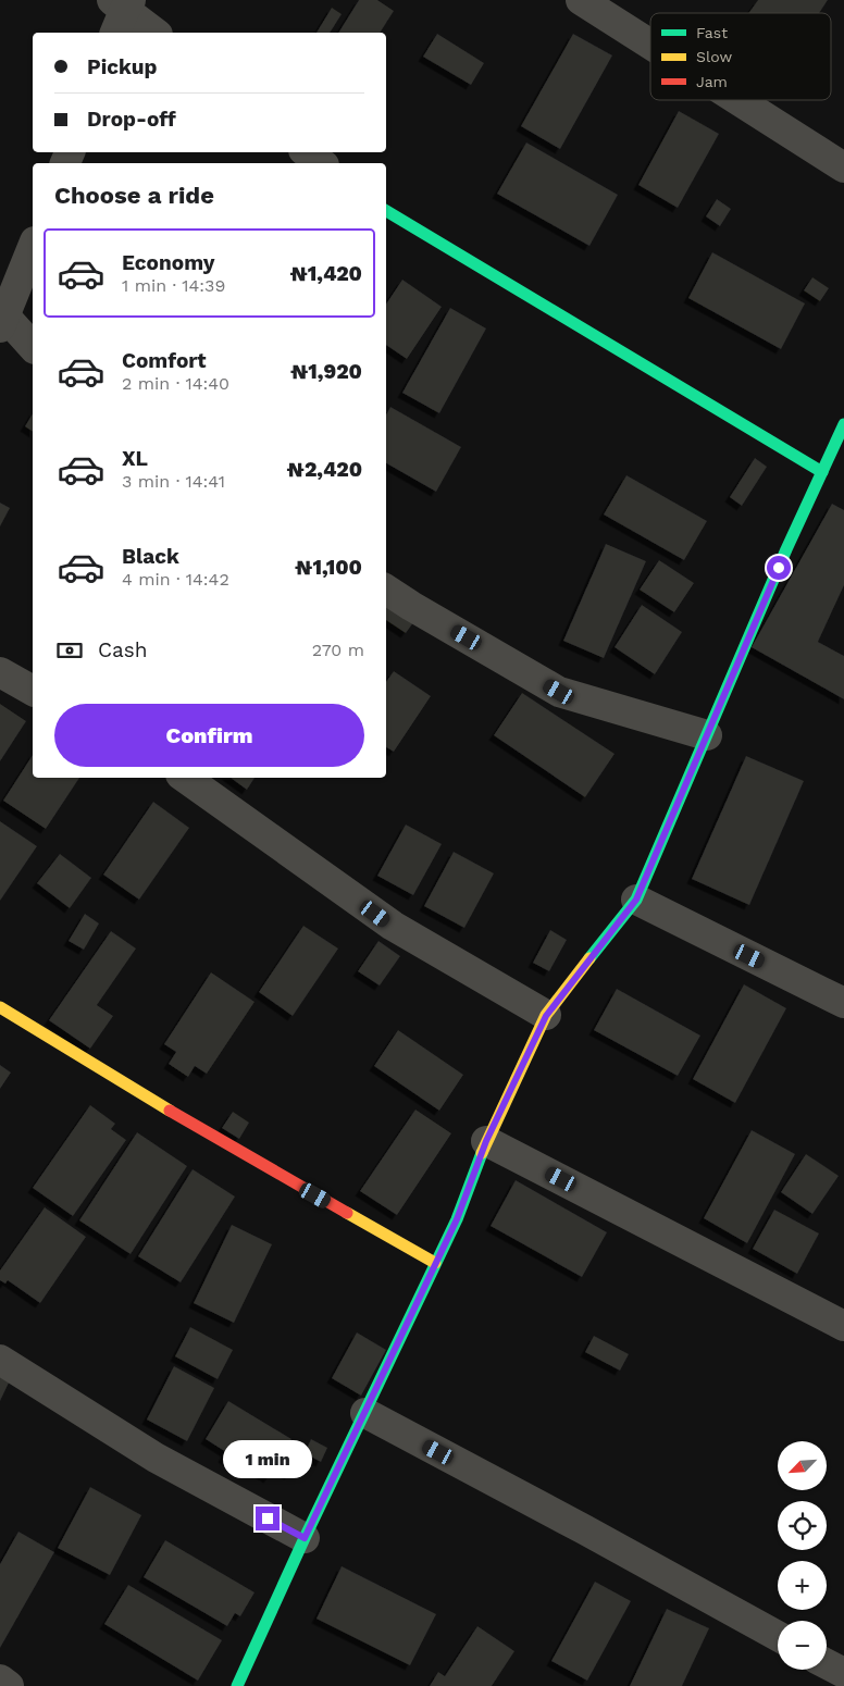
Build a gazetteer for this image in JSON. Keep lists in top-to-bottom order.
{
  "legend": ["Fast", "Slow", "Jam"],
  "north": "bottom left",
  "page": {
    "banner": ["Pickup", "Drop-off"],
    "heading": "Choose a ride",
    "list": [
      {
        "name": "Economy",
        "note": "1 min · 14:39",
        "value": "₦1,420"
      },
      {
        "name": "Comfort",
        "note": "2 min · 14:40",
        "value": "₦1,920"
      },
      {
        "name": "XL",
        "note": "3 min · 14:41",
        "value": "₦2,420"
      },
      {
        "name": "Black",
        "note": "4 min · 14:42",
        "value": "₦1,100"
      }
    ],
    "pay": ["Cash", "270 m"],
    "buttons": "Confirm",
    "bubble": "1 min",
    "map_buttons": ["+", "−"]
  }
}
